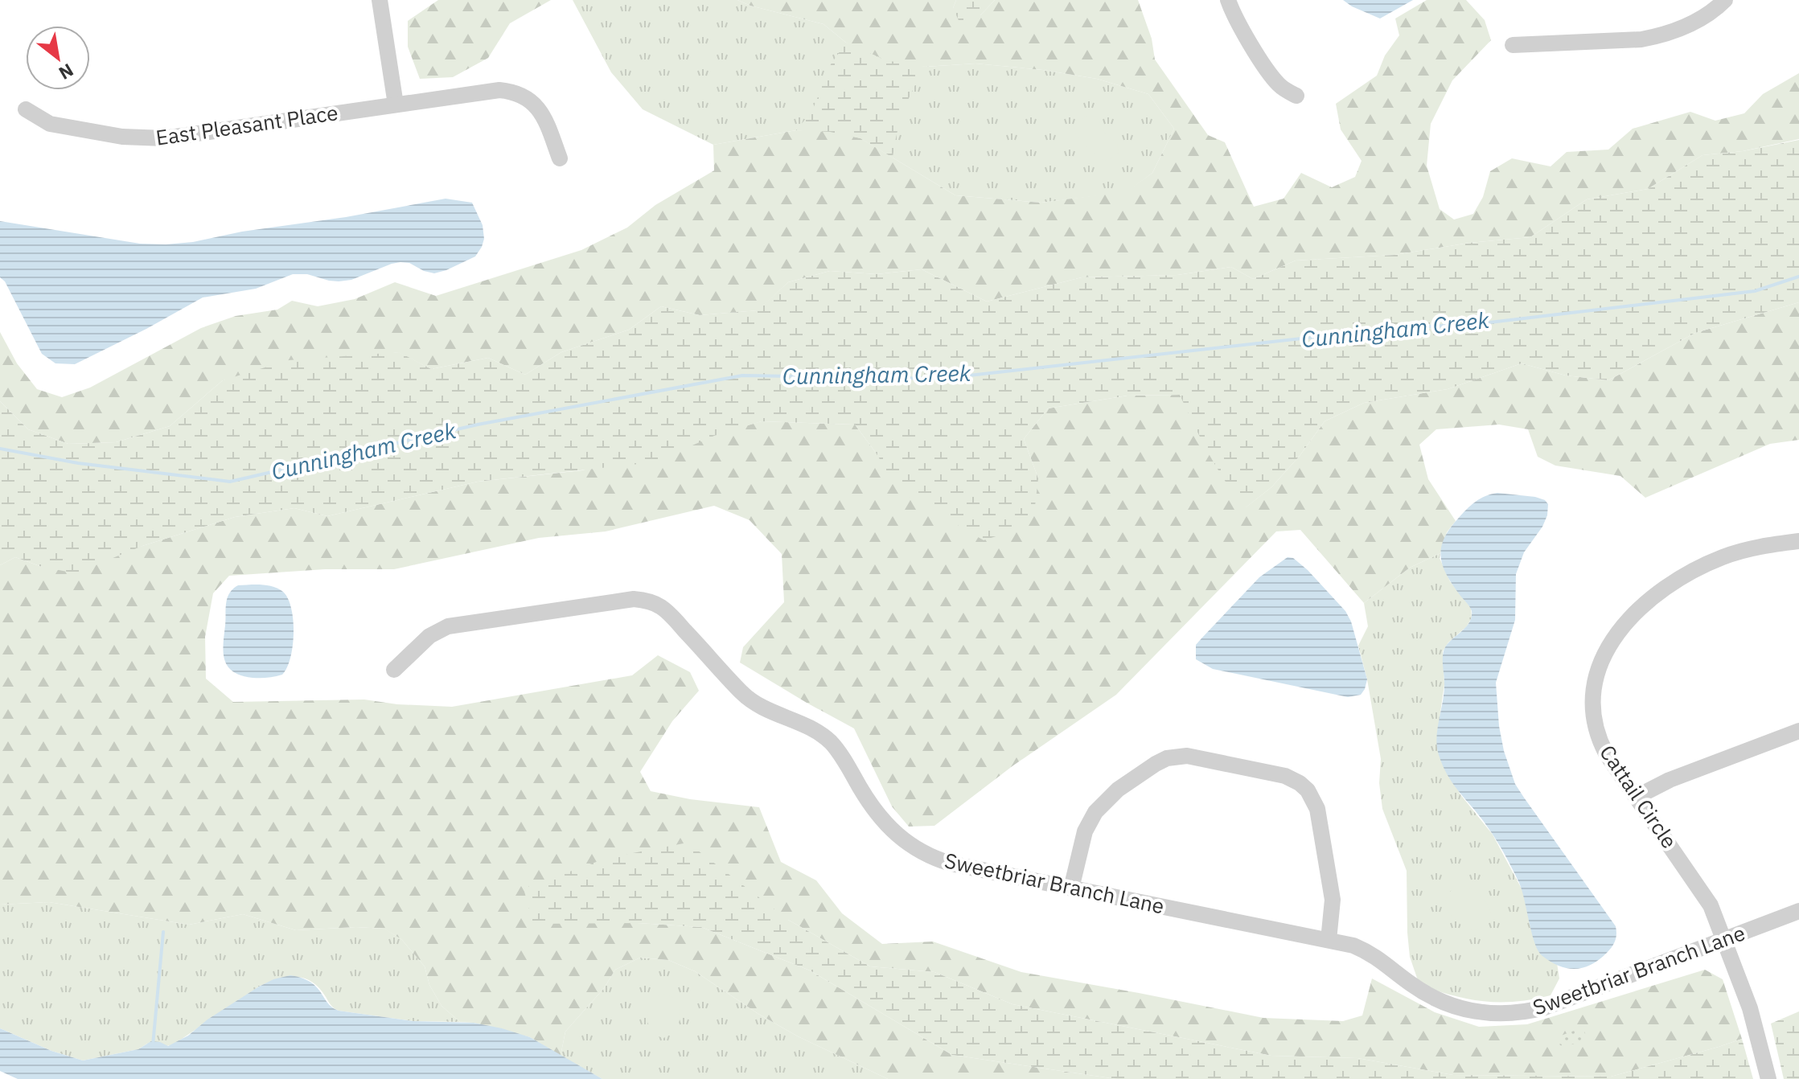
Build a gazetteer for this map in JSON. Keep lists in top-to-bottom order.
{
  "streets": {
    "street": ["East Pleasant Place", "Cattail Circle", "Sweetbriar Branch Lane"]
  },
  "crossings": [
    ["Cattail Circle", "Sweetbriar Branch Lane"]
  ],
  "water": ["Cunningham Creek"],
  "north": "bottom right"
}
